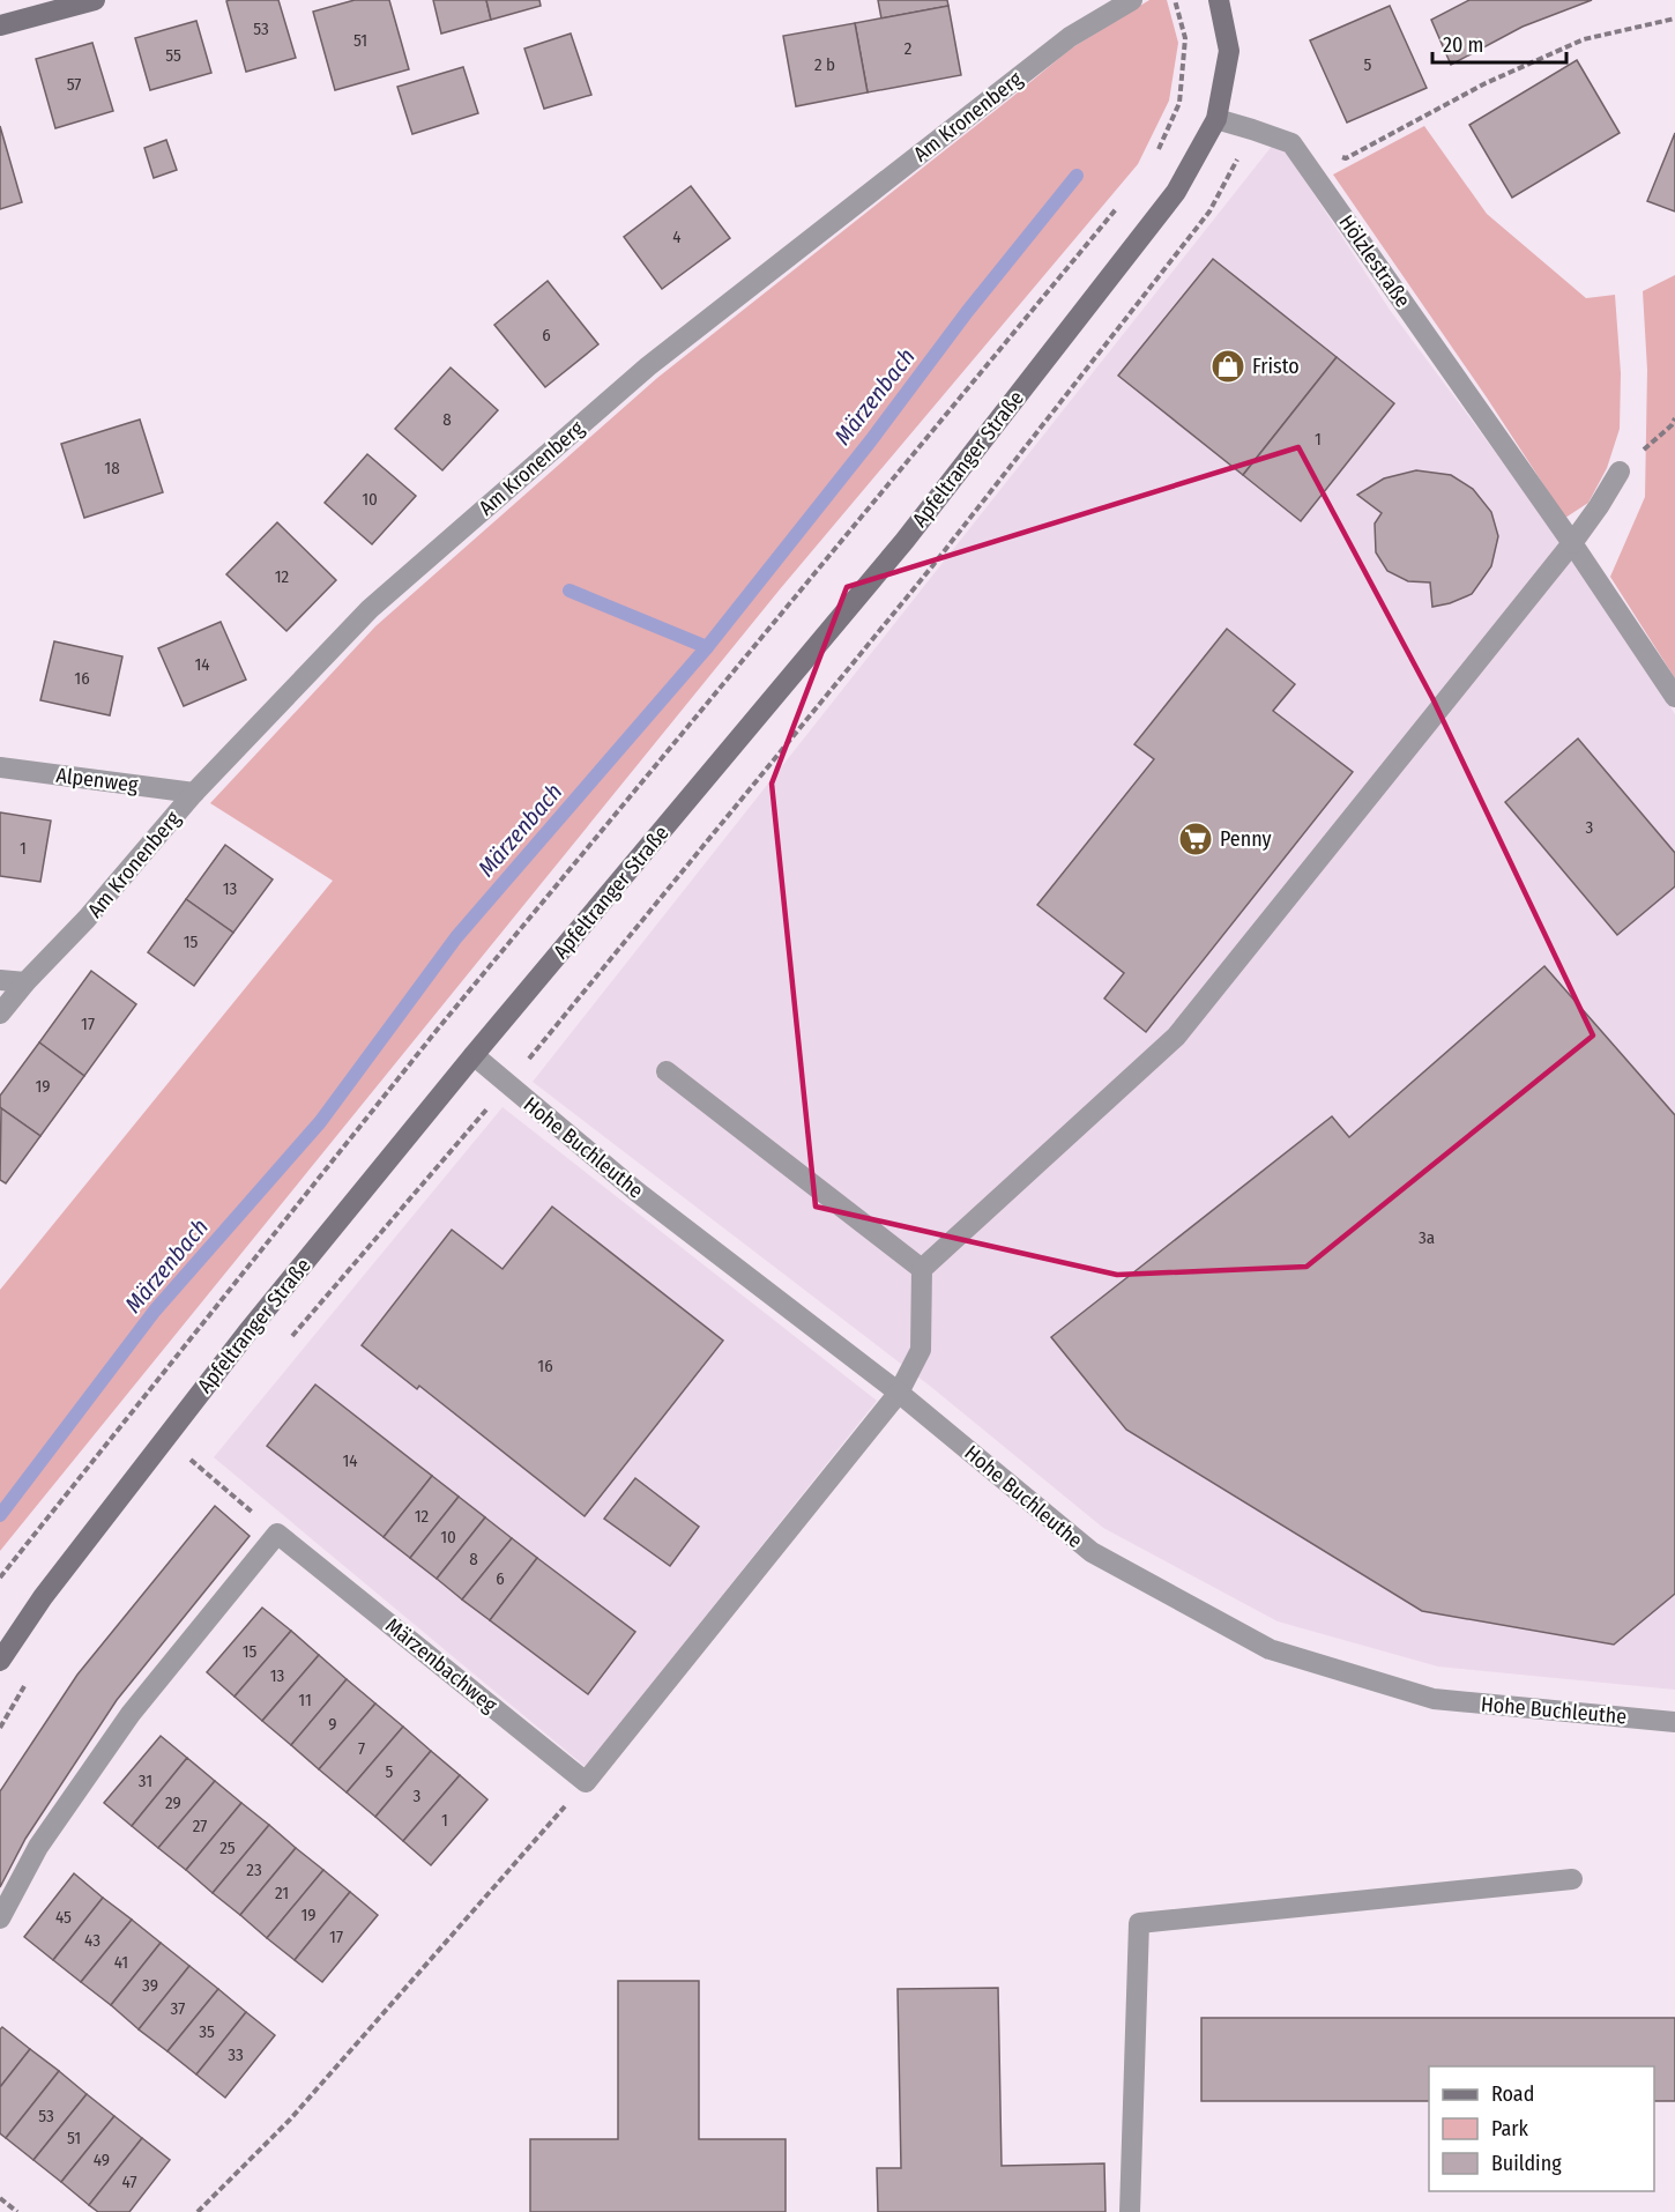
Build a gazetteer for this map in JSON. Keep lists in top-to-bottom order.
{
  "streets": {
    "street": [
      "Am Kronenberg",
      "Hölzlestraße",
      "Apfeltranger Straße",
      "Alpenweg",
      "Hohe Buchleuthe",
      "Märzenbachweg"
    ]
  },
  "crossings": [
    ["Am Kronenberg", "Alpenweg"],
    ["Apfeltranger Straße", "Hohe Buchleuthe"]
  ],
  "water": ["Märzenbach"],
  "places": {
    "shop": ["Fristo"],
    "supermarket": ["Penny"]
  },
  "house_numbers": [
    "53",
    "51",
    "2",
    "55",
    "2 b",
    "5",
    "57",
    "4",
    "6",
    "8",
    "1",
    "18",
    "10",
    "12",
    "14",
    "16",
    "3",
    "1",
    "13",
    "15",
    "17",
    "19",
    "3a",
    "16",
    "14",
    "12",
    "10",
    "8",
    "6",
    "15",
    "13",
    "11",
    "9",
    "7",
    "5",
    "31",
    "3",
    "29",
    "1",
    "27",
    "25",
    "23",
    "21",
    "19",
    "45",
    "17",
    "43",
    "41",
    "39",
    "37",
    "35",
    "33",
    "53",
    "51",
    "49",
    "47"
  ],
  "legend": ["Road", "Park", "Building"],
  "scale_bar": "20 m"
}
